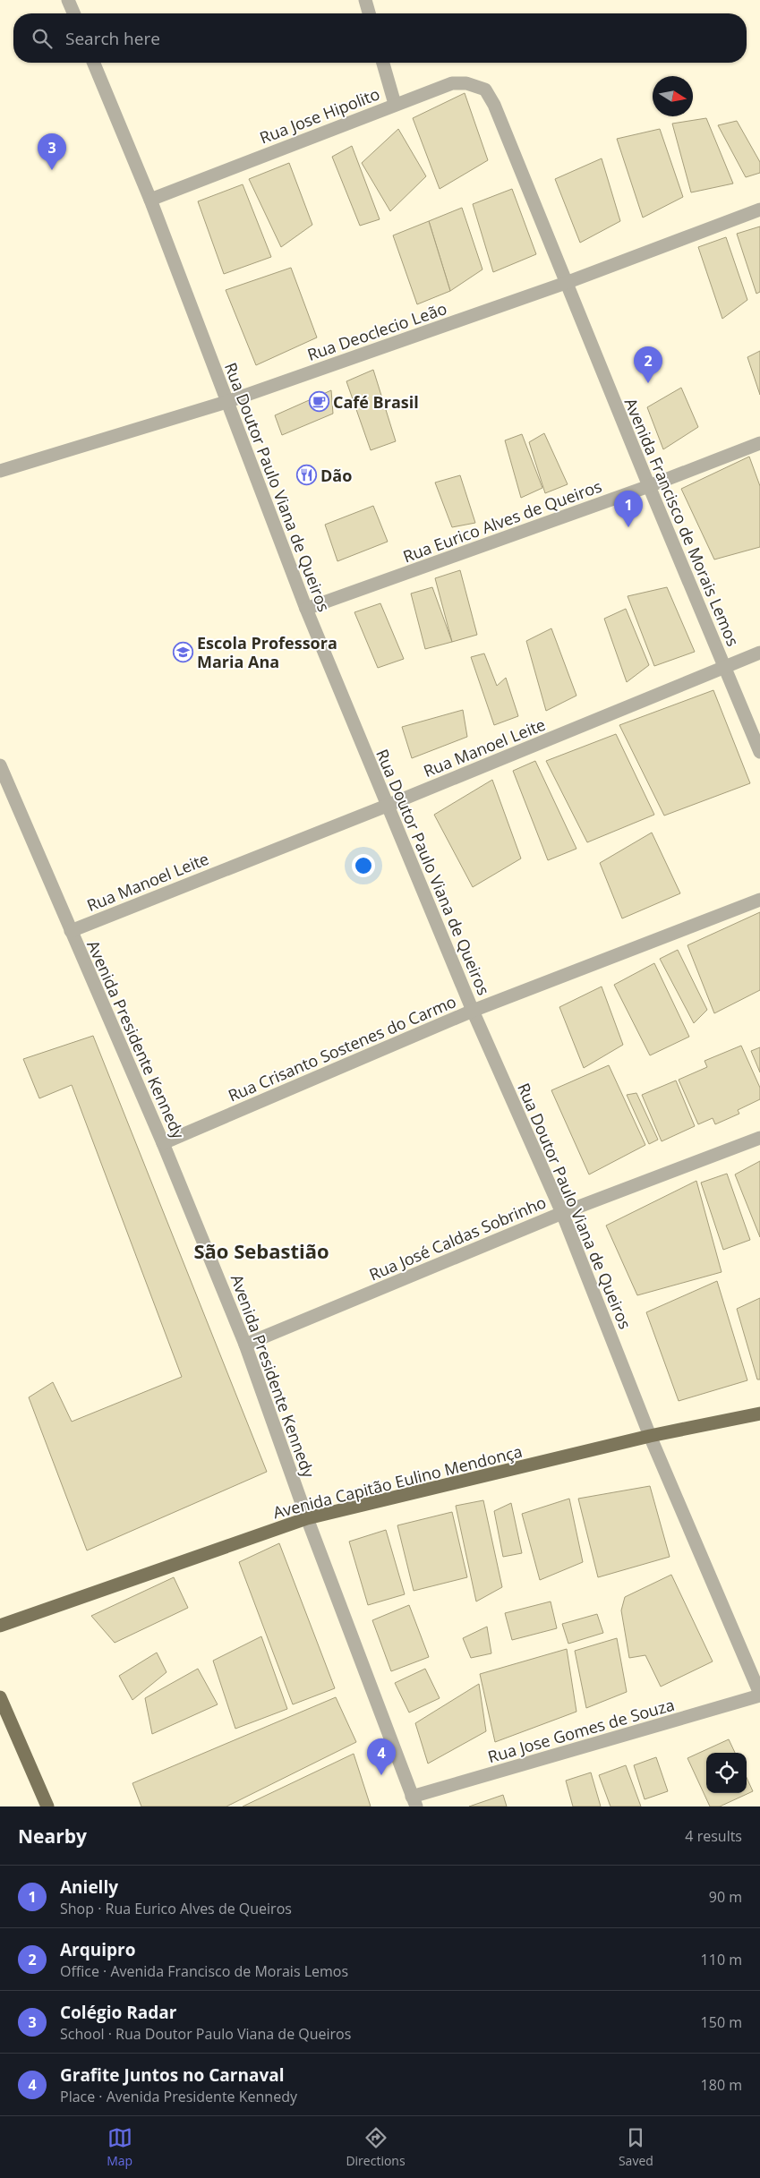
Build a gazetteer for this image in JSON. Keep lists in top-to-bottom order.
{
  "streets": {
    "main road": ["Avenida Capitão Eulino Mendonça"],
    "street": [
      "Rua Jose Hipolito",
      "Rua Deoclecio Leão",
      "Rua Doutor Paulo Viana de Queiros",
      "Rua Eurico Alves de Queiros",
      "Avenida Francisco de Morais Lemos",
      "Rua Manoel Leite",
      "Avenida Presidente Kennedy",
      "Rua Crisanto Sostenes do Carmo",
      "Rua José Caldas Sobrinho",
      "Rua Jose Gomes de Souza"
    ]
  },
  "crossings": [
    ["Rua Jose Hipolito", "Rua Doutor Paulo Viana de Queiros"],
    ["Rua Jose Hipolito", "Avenida Francisco de Morais Lemos"],
    ["Rua Deoclecio Leão", "Rua Doutor Paulo Viana de Queiros"],
    ["Rua Deoclecio Leão", "Avenida Francisco de Morais Lemos"],
    ["Rua Doutor Paulo Viana de Queiros", "Rua Eurico Alves de Queiros"],
    ["Rua Doutor Paulo Viana de Queiros", "Rua Manoel Leite"],
    ["Rua Doutor Paulo Viana de Queiros", "Rua Crisanto Sostenes do Carmo"],
    ["Rua Doutor Paulo Viana de Queiros", "Rua José Caldas Sobrinho"],
    ["Rua Doutor Paulo Viana de Queiros", "Avenida Capitão Eulino Mendonça"],
    ["Rua Doutor Paulo Viana de Queiros", "Rua Jose Gomes de Souza"],
    ["Rua Eurico Alves de Queiros", "Avenida Francisco de Morais Lemos"],
    ["Avenida Francisco de Morais Lemos", "Rua Manoel Leite"],
    ["Rua Manoel Leite", "Avenida Presidente Kennedy"],
    ["Avenida Presidente Kennedy", "Rua Crisanto Sostenes do Carmo"],
    ["Avenida Presidente Kennedy", "Rua José Caldas Sobrinho"],
    ["Avenida Presidente Kennedy", "Avenida Capitão Eulino Mendonça"],
    ["Avenida Presidente Kennedy", "Rua Jose Gomes de Souza"]
  ],
  "districts": ["São Sebastião"],
  "places": {
    "cafe": ["Café Brasil"],
    "restaurant": ["Dão"],
    "school or university": ["Escola Professora Maria Ana"]
  },
  "north": "right",
  "page": {
    "search": "Search here",
    "pins": [
      "3",
      "2",
      "1",
      "4"
    ],
    "heading": ["Nearby", "4 results"],
    "list": [
      {
        "mark": "1",
        "name": "Anielly",
        "note": "Shop · Rua Eurico Alves de Queiros",
        "value": "90 m"
      },
      {
        "mark": "2",
        "name": "Arquipro",
        "note": "Office · Avenida Francisco de Morais Lemos",
        "value": "110 m"
      },
      {
        "mark": "3",
        "name": "Colégio Radar",
        "note": "School · Rua Doutor Paulo Viana de Queiros",
        "value": "150 m"
      },
      {
        "mark": "4",
        "name": "Grafite Juntos no Carnaval",
        "note": "Place · Avenida Presidente Kennedy",
        "value": "180 m"
      }
    ],
    "nav": ["Map", "Directions", "Saved"]
  }
}
